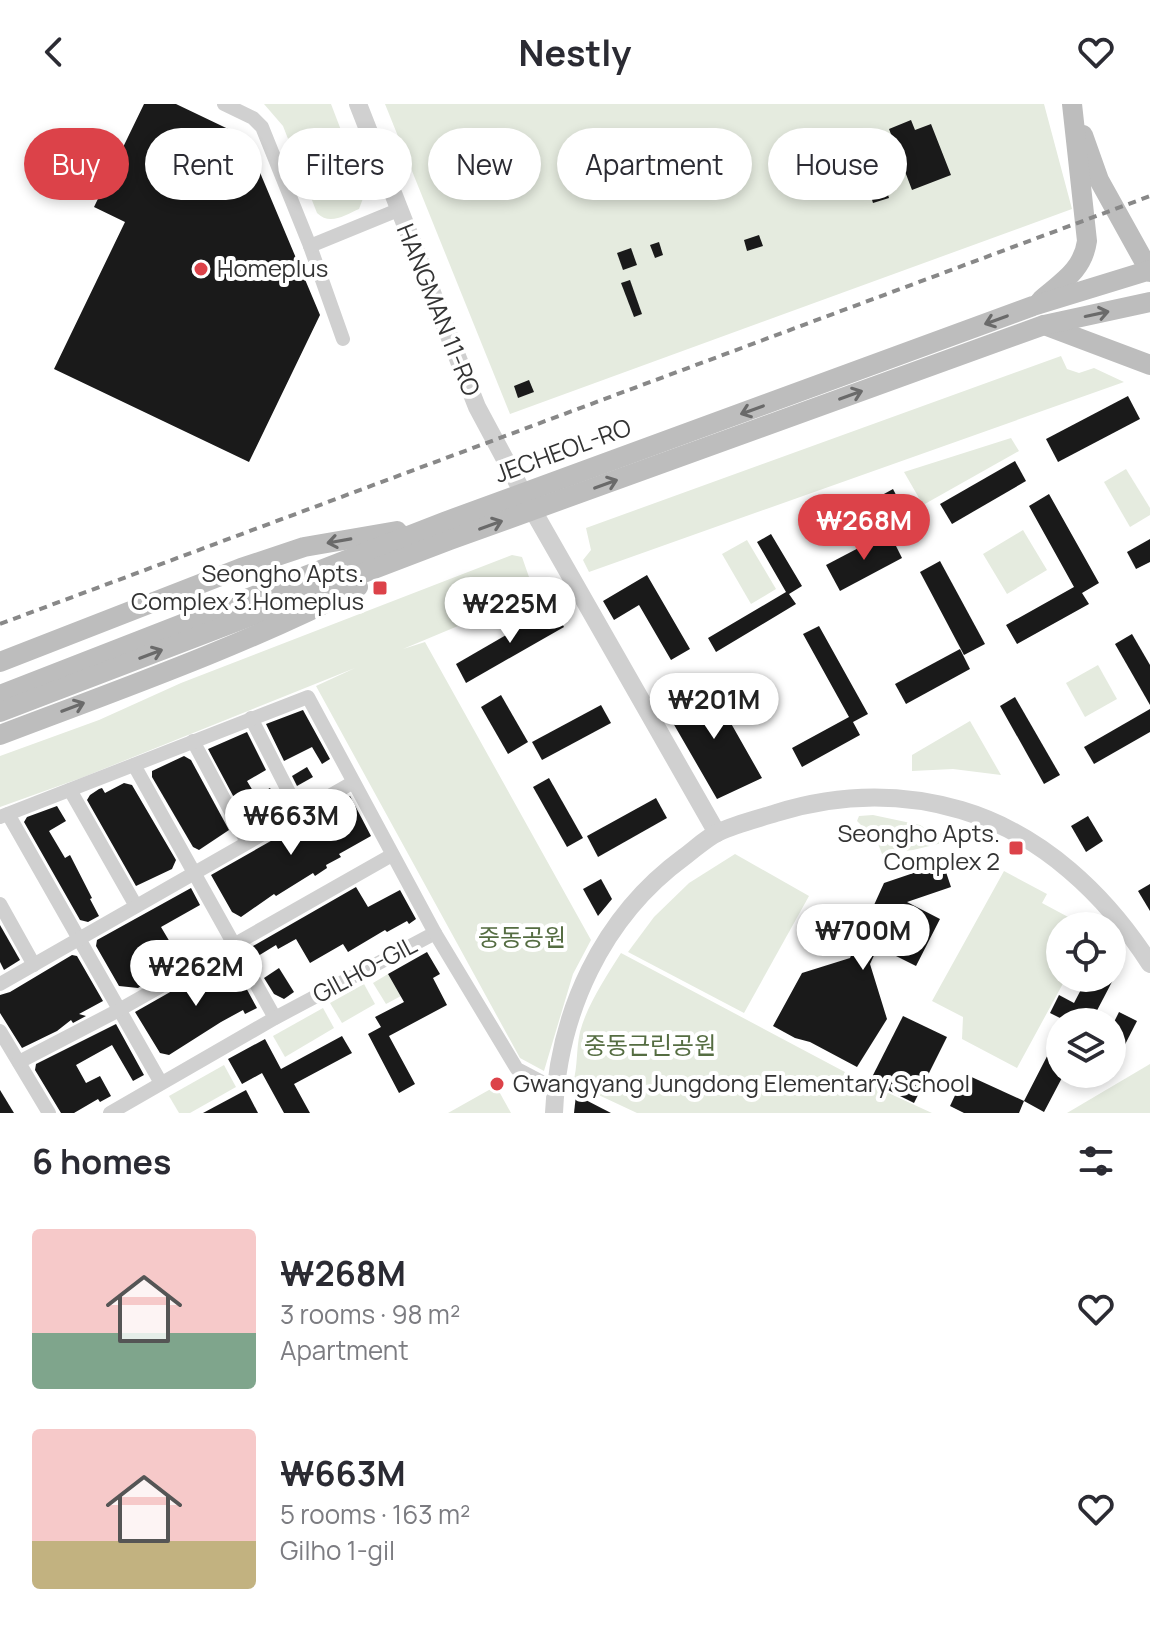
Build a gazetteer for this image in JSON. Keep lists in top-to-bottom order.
{
  "streets": {
    "main road": ["JECHEOL-RO"],
    "street": ["HANGMAN 11-RO", "GILHO-GIL"]
  },
  "crossings": [
    ["HANGMAN 11-RO", "JECHEOL-RO"]
  ],
  "parks": ["중동공원", "중동근린공원"],
  "places": {
    "other": ["Homeplus", "Gwangyang Jungdong Elementary School"],
    "transit": ["Seongho Apts. Complex 3.Homeplus", "Seongho Apts. Complex 2"]
  },
  "page": {
    "header": "Nestly",
    "chip": [
      "Buy",
      "Rent",
      "Filters",
      "New",
      "Apartment",
      "House"
    ],
    "price": [
      "₩268M",
      "₩225M",
      "₩201M",
      "₩663M",
      "₩700M",
      "₩262M"
    ],
    "heading": "6 homes",
    "list": [
      {
        "name": "₩268M",
        "note": "3 rooms · 98 m² · Apartment"
      },
      {
        "name": "₩663M",
        "note": "5 rooms · 163 m² · Gilho 1-gil"
      }
    ]
  }
}
